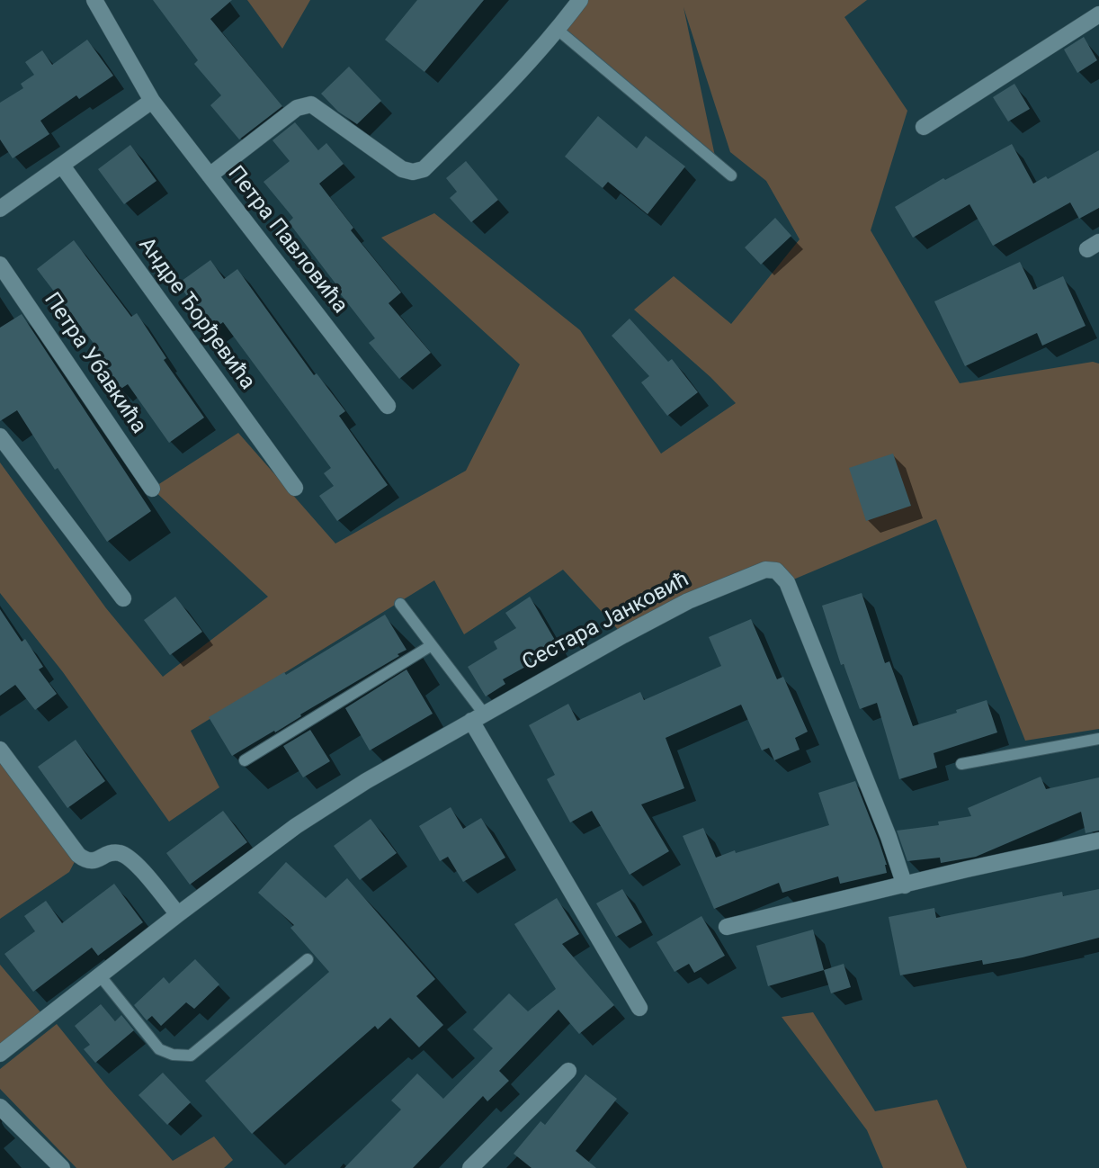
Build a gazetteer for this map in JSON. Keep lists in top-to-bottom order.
{
  "streets": {
    "street": [
      "Петра Павловића",
      "Андре Ђорђевића",
      "Петра Убавкића",
      "Сестара Јанковић"
    ]
  }
}
